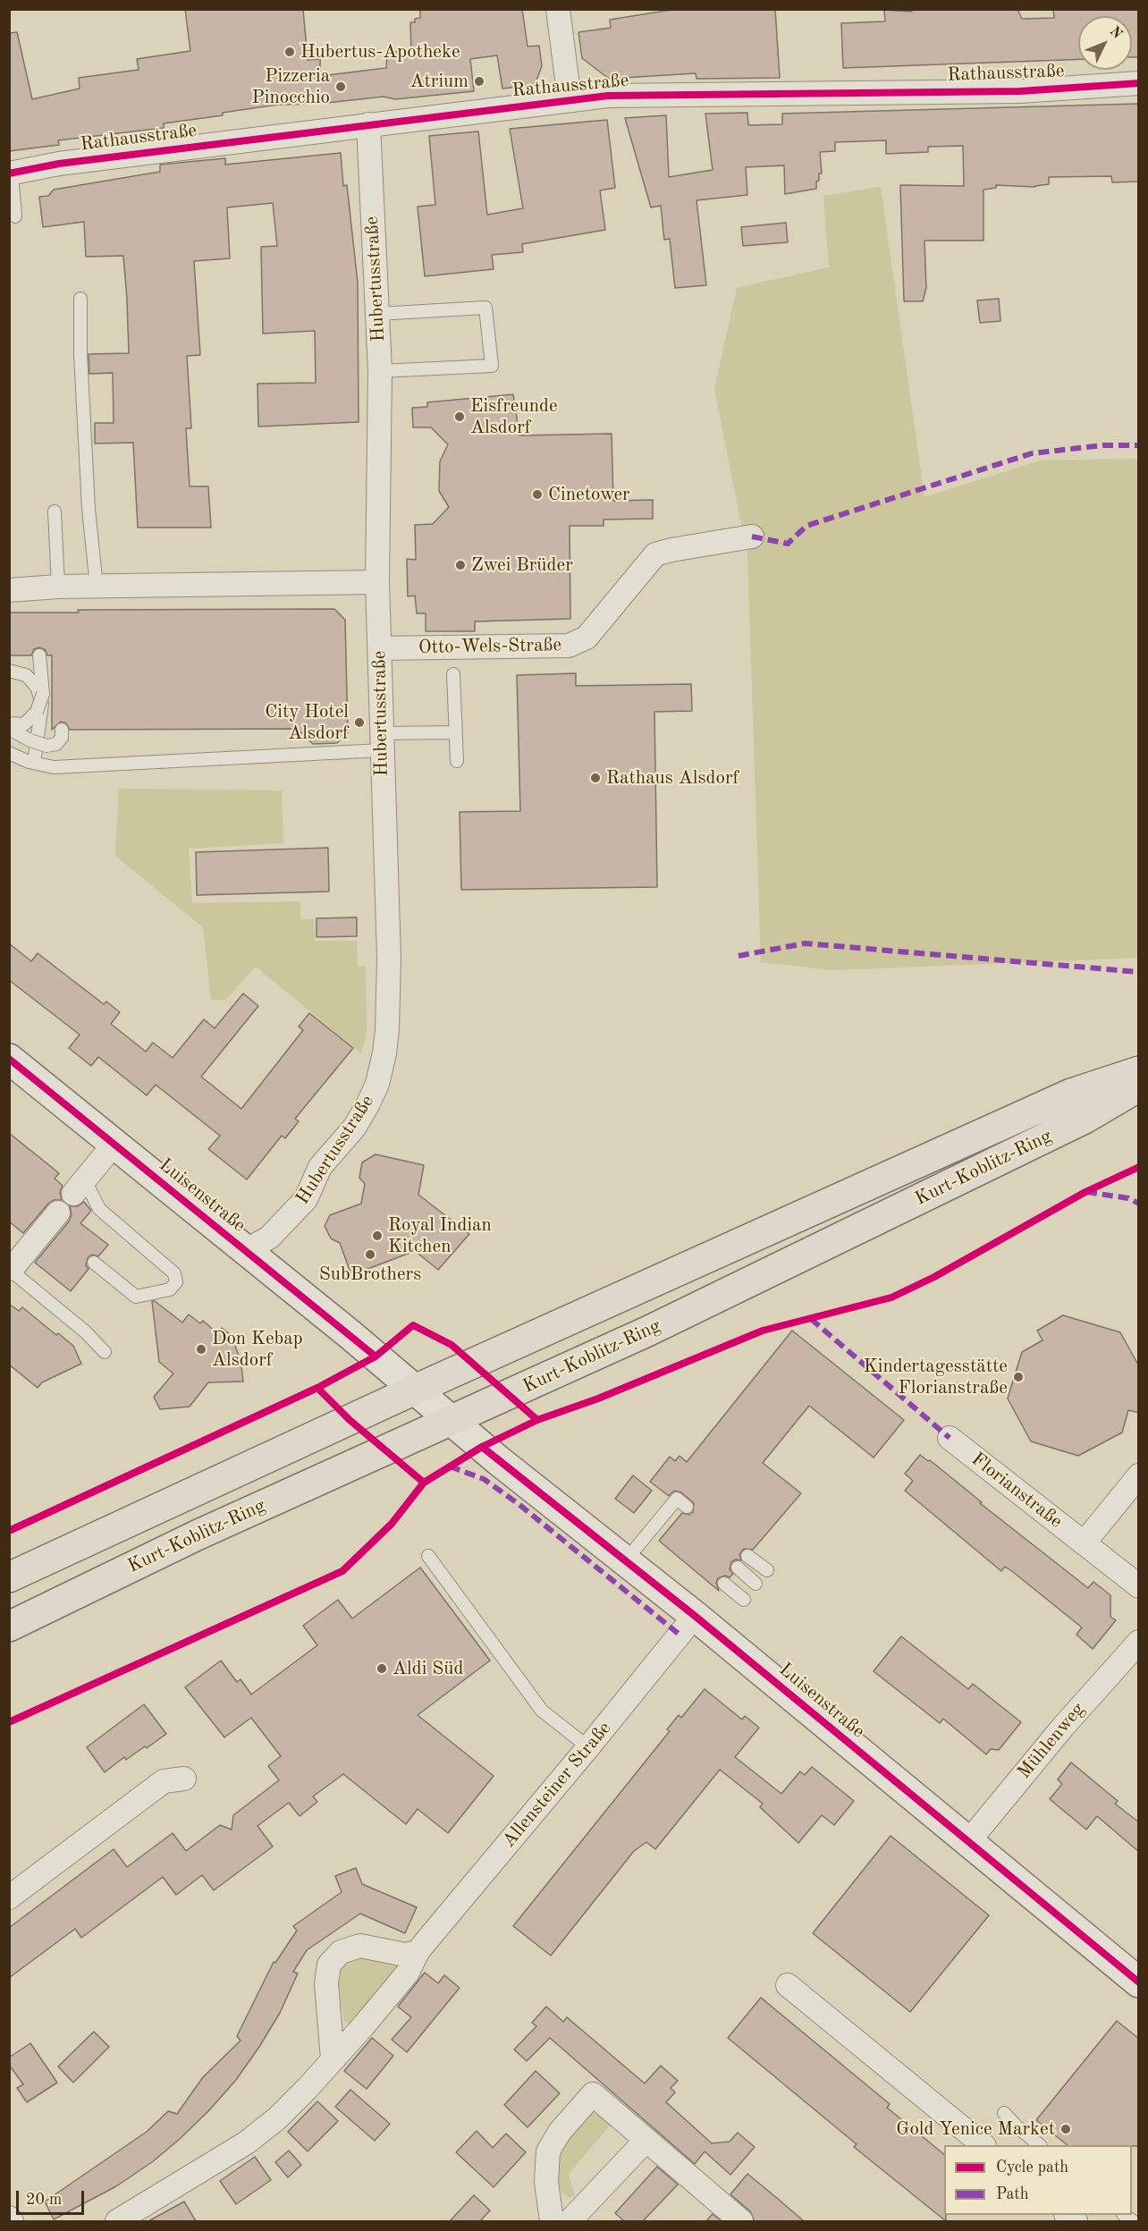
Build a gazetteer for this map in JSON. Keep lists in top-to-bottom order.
{
  "streets": {
    "main road": ["Kurt-Koblitz-Ring", "Luisenstraße"],
    "street": [
      "Rathausstraße",
      "Hubertusstraße",
      "Otto-Wels-Straße",
      "Florianstraße",
      "Mühlenweg",
      "Allensteiner Straße"
    ]
  },
  "crossings": [
    ["Rathausstraße", "Hubertusstraße"],
    ["Hubertusstraße", "Otto-Wels-Straße"],
    ["Hubertusstraße", "Luisenstraße"],
    ["Kurt-Koblitz-Ring", "Luisenstraße"],
    ["Luisenstraße", "Mühlenweg"],
    ["Luisenstraße", "Allensteiner Straße"]
  ],
  "places": [
    "Hubertus-Apotheke",
    "Atrium",
    "Pizzeria Pinocchio",
    "Eisfreunde Alsdorf",
    "Cinetower",
    "Zwei Brüder",
    "City Hotel Alsdorf",
    "Rathaus Alsdorf",
    "Royal Indian Kitchen",
    "SubBrothers",
    "Don Kebap Alsdorf",
    "Kindertagesstätte Florianstraße",
    "Aldi Süd",
    "Gold Yenice Market"
  ],
  "legend": ["Cycle path", "Path"],
  "scale_bar": "20 m",
  "north": "top right"
}
